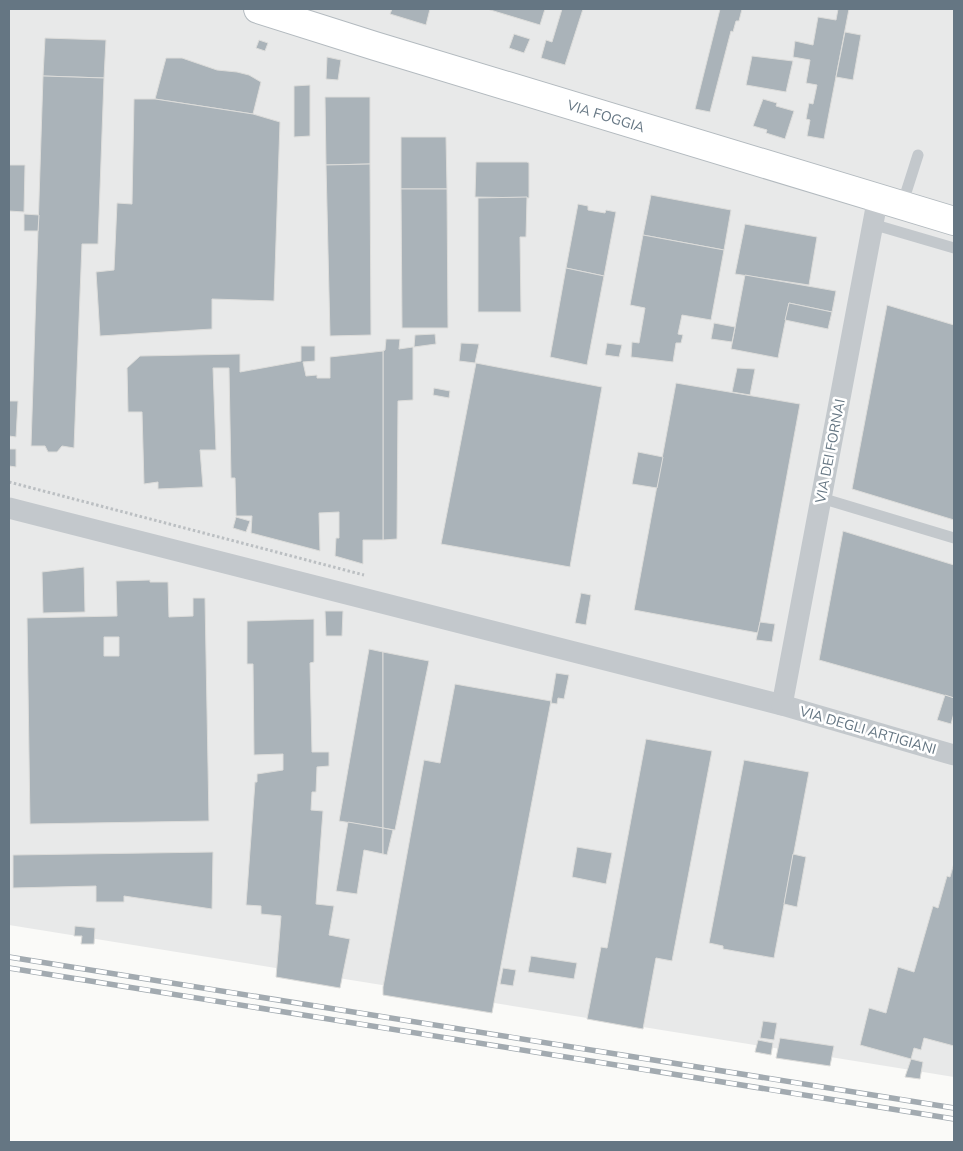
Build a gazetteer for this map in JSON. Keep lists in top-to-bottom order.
{
  "streets": {
    "main road": ["VIA FOGGIA"],
    "street": ["VIA DEI FORNAI", "VIA DEGLI ARTIGIANI"]
  },
  "crossings": [
    ["VIA FOGGIA", "VIA DEI FORNAI"],
    ["VIA DEI FORNAI", "VIA DEGLI ARTIGIANI"]
  ]
}
